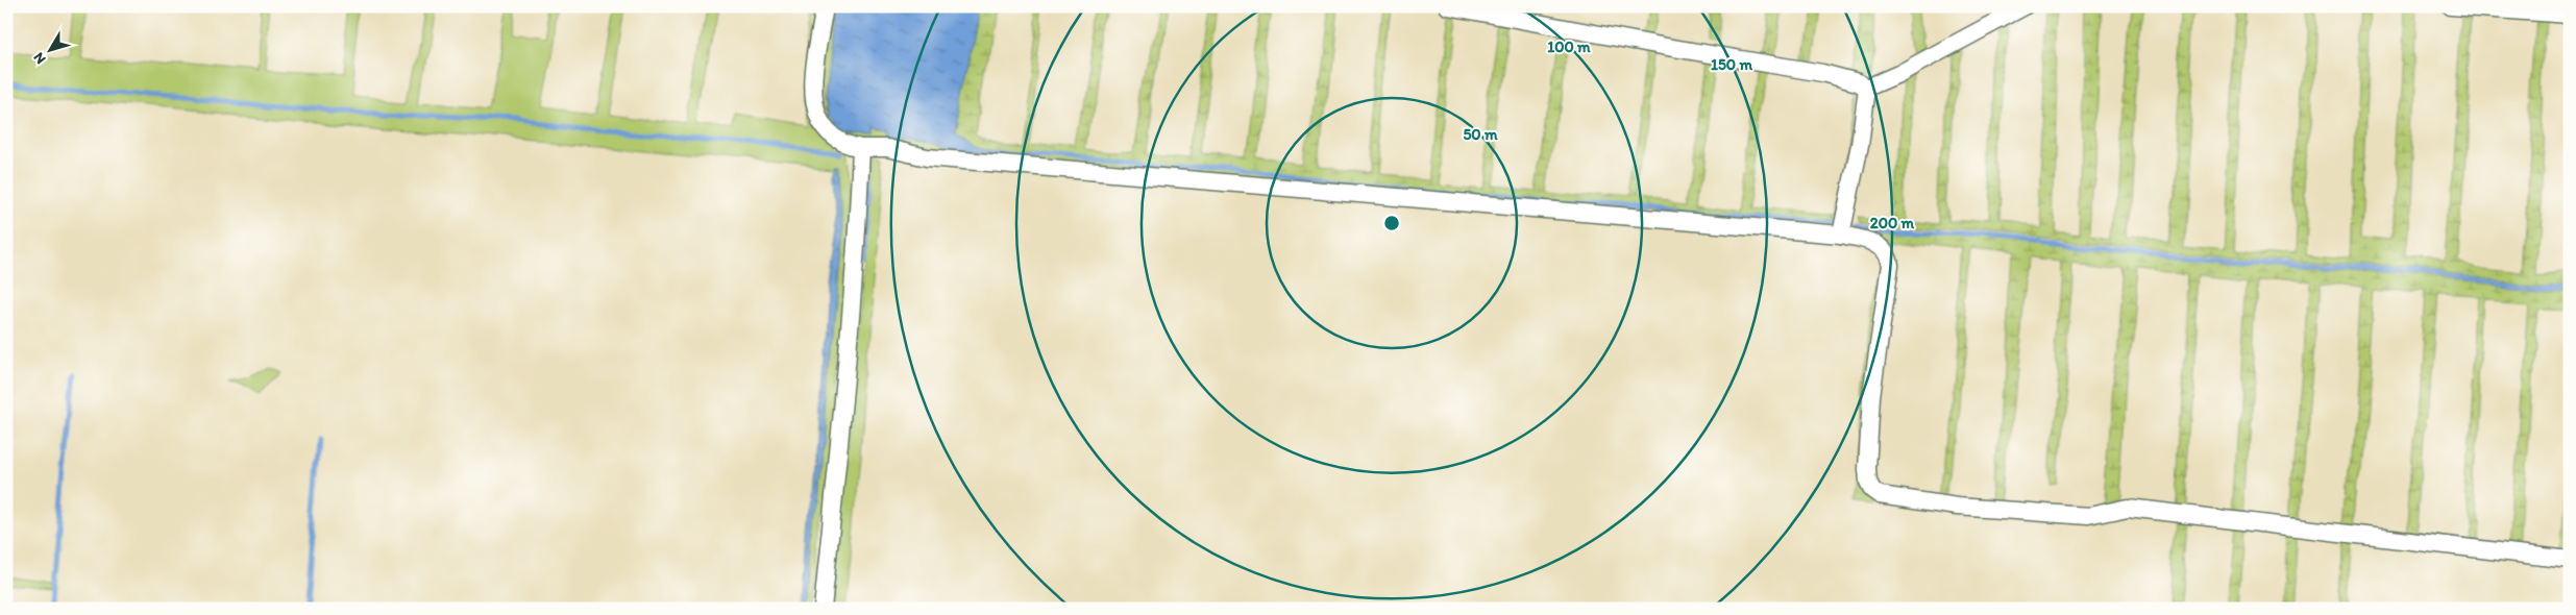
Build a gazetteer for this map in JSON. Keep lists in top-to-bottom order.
{
  "north": "bottom left",
  "rings": [
    "100 m",
    "150 m",
    "50 m",
    "200 m"
  ]
}
